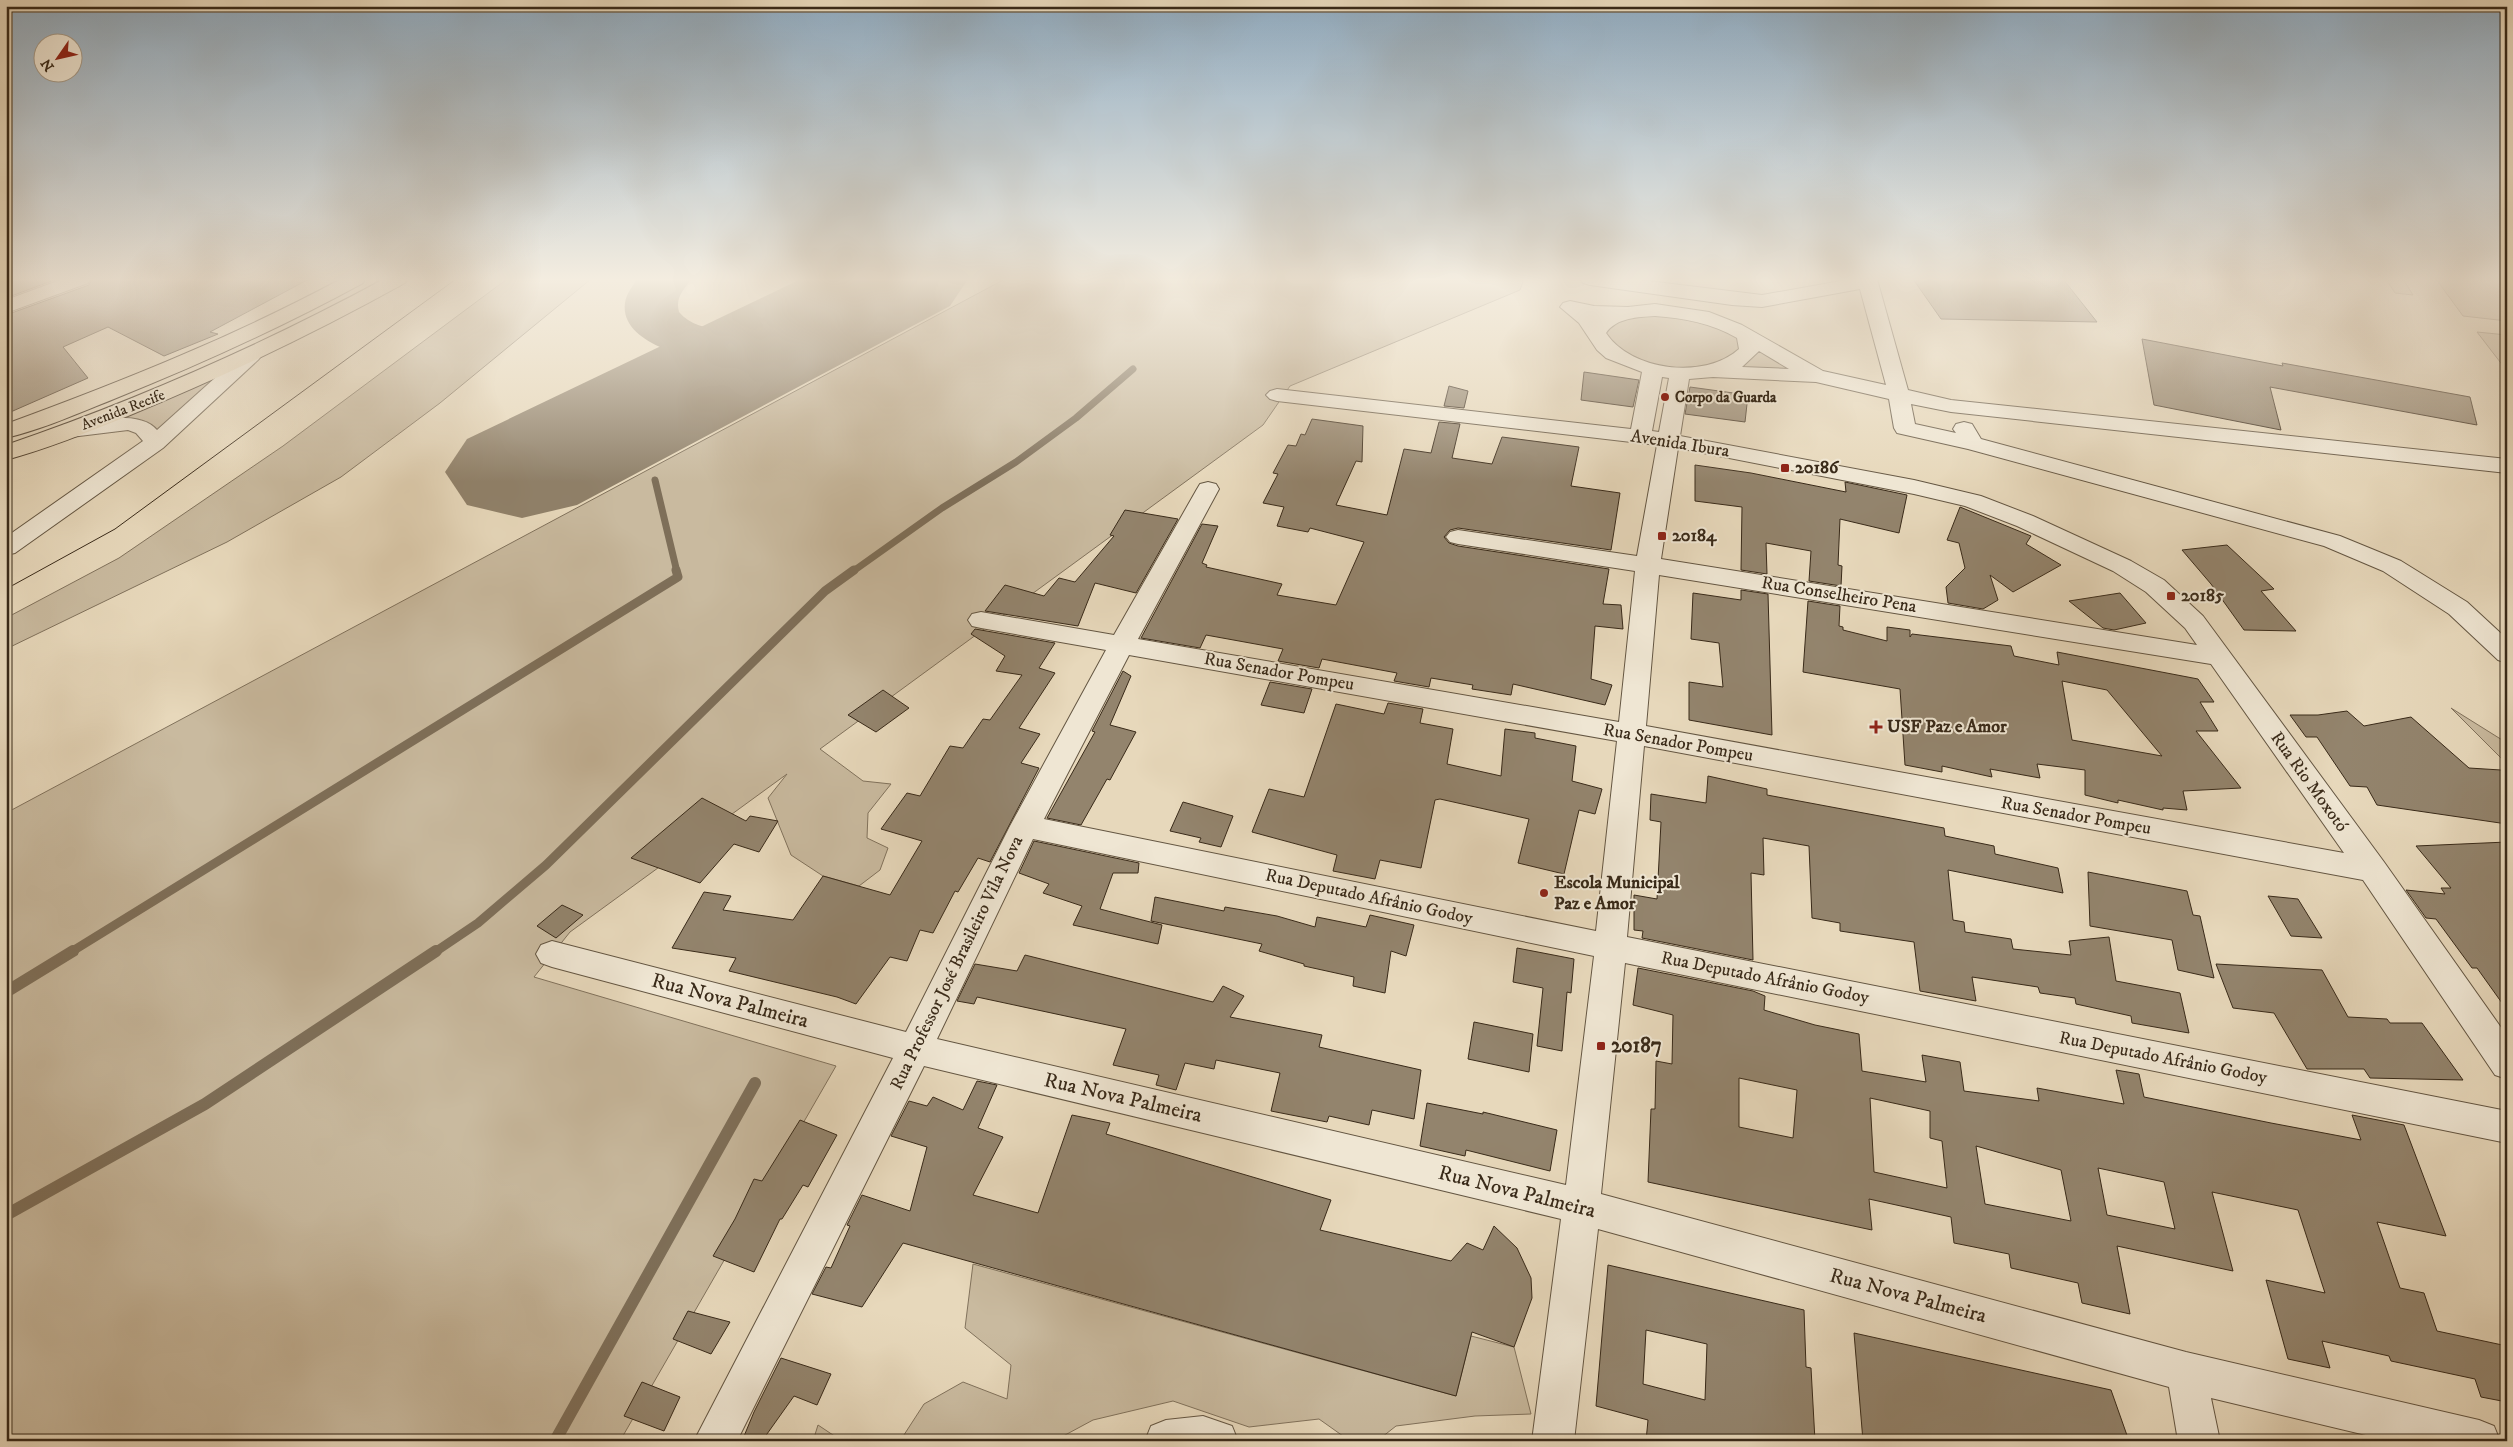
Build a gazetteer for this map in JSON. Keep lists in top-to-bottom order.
{
  "streets": {
    "main road": ["Avenida Recife"],
    "street": [
      "Avenida Ibura",
      "Rua Conselheiro Pena",
      "Rua Senador Pompeu",
      "Rua Rio Moxotó",
      "Rua Deputado Afrânio Godoy",
      "Rua Professor José Brasileiro Vila Nova",
      "Rua Nova Palmeira"
    ]
  },
  "crossings": [
    ["Avenida Ibura", "Rua Rio Moxotó"],
    ["Rua Conselheiro Pena", "Rua Rio Moxotó"],
    ["Rua Senador Pompeu", "Rua Rio Moxotó"],
    ["Rua Senador Pompeu", "Rua Professor José Brasileiro Vila Nova"],
    ["Rua Deputado Afrânio Godoy", "Rua Professor José Brasileiro Vila Nova"],
    ["Rua Professor José Brasileiro Vila Nova", "Rua Nova Palmeira"]
  ],
  "places": {
    "other": ["Corpo da Guarda", "Escola Municipal Paz e Amor"],
    "transit": [
      "20186",
      "20184",
      "20185",
      "20187"
    ],
    "health": ["USF Paz e Amor"]
  },
  "north": "bottom left"
}
